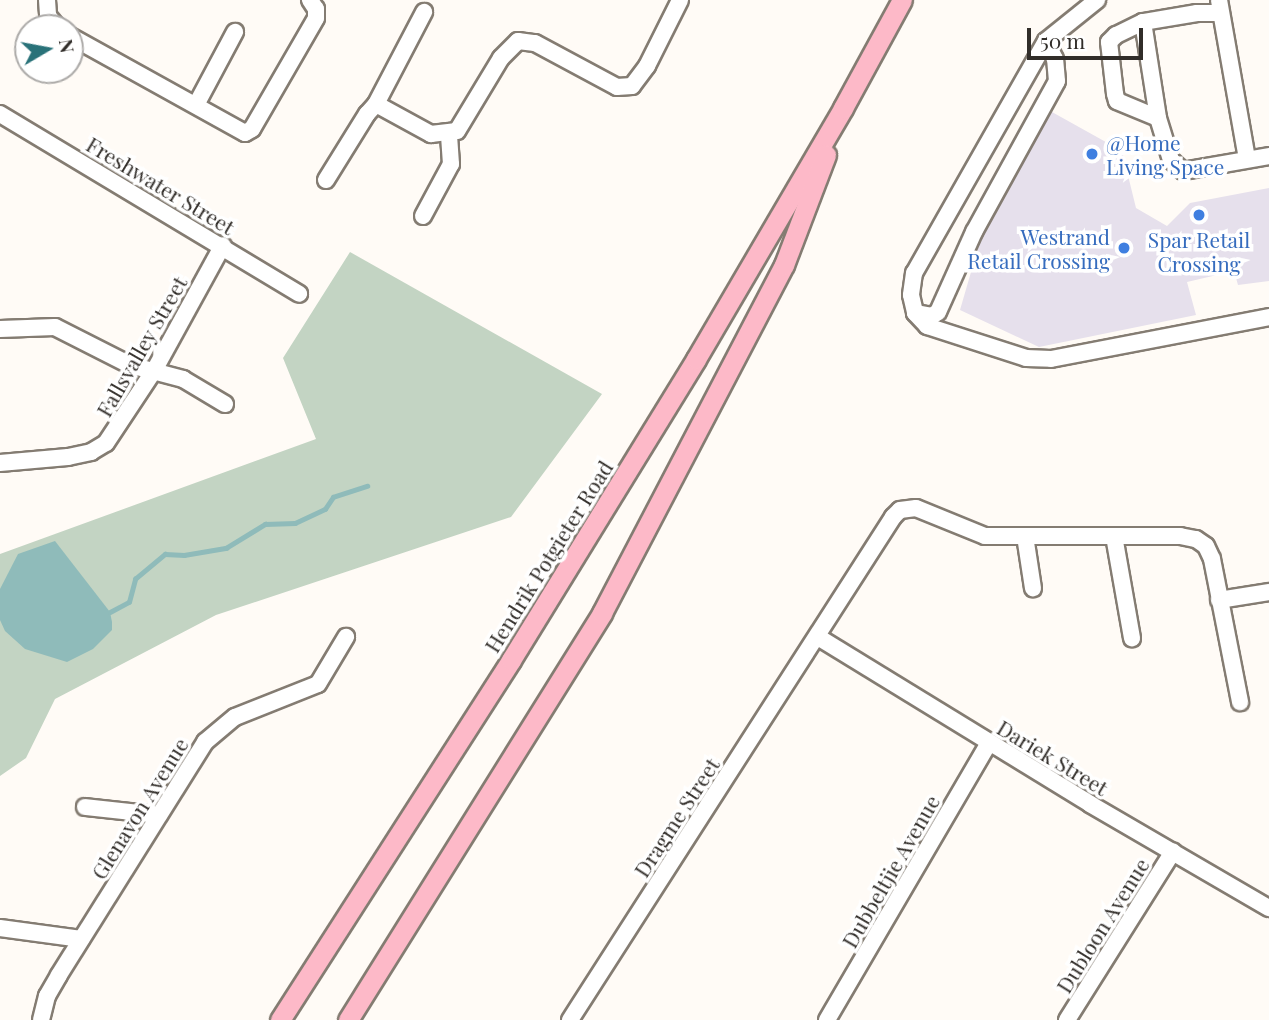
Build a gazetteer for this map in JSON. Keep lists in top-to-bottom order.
{
  "streets": {
    "main road": ["Hendrik Potgieter Road"],
    "street": [
      "Freshwater Street",
      "Fallsvalley Street",
      "Dariek Street",
      "Glenavon Avenue",
      "Dragme Street",
      "Dubbeltjie Avenue",
      "Dubloon Avenue"
    ]
  },
  "crossings": [
    ["Freshwater Street", "Fallsvalley Street"],
    ["Dariek Street", "Dragme Street"],
    ["Dariek Street", "Dubbeltjie Avenue"],
    ["Dariek Street", "Dubloon Avenue"]
  ],
  "places": ["@Home Living Space", "Spar Retail Crossing", "Westrand Retail Crossing"],
  "scale_bar": "50 m",
  "north": "right"
}
